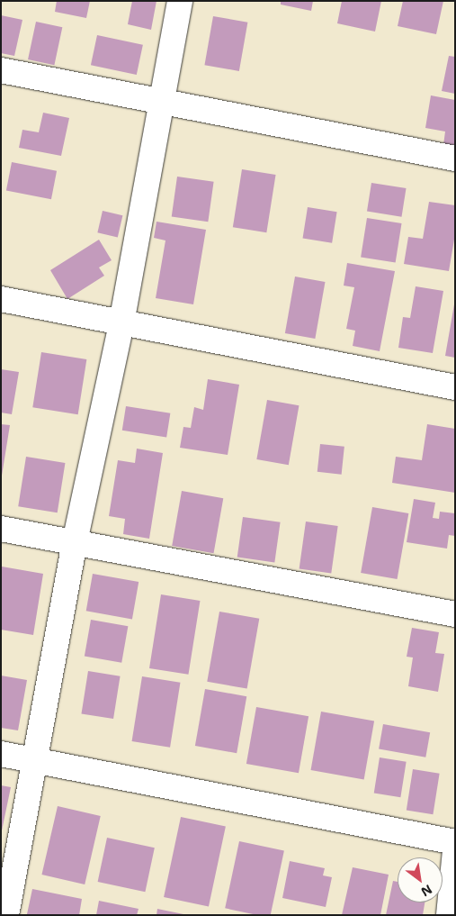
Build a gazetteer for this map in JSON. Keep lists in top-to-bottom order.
{
  "north": "bottom right"
}
